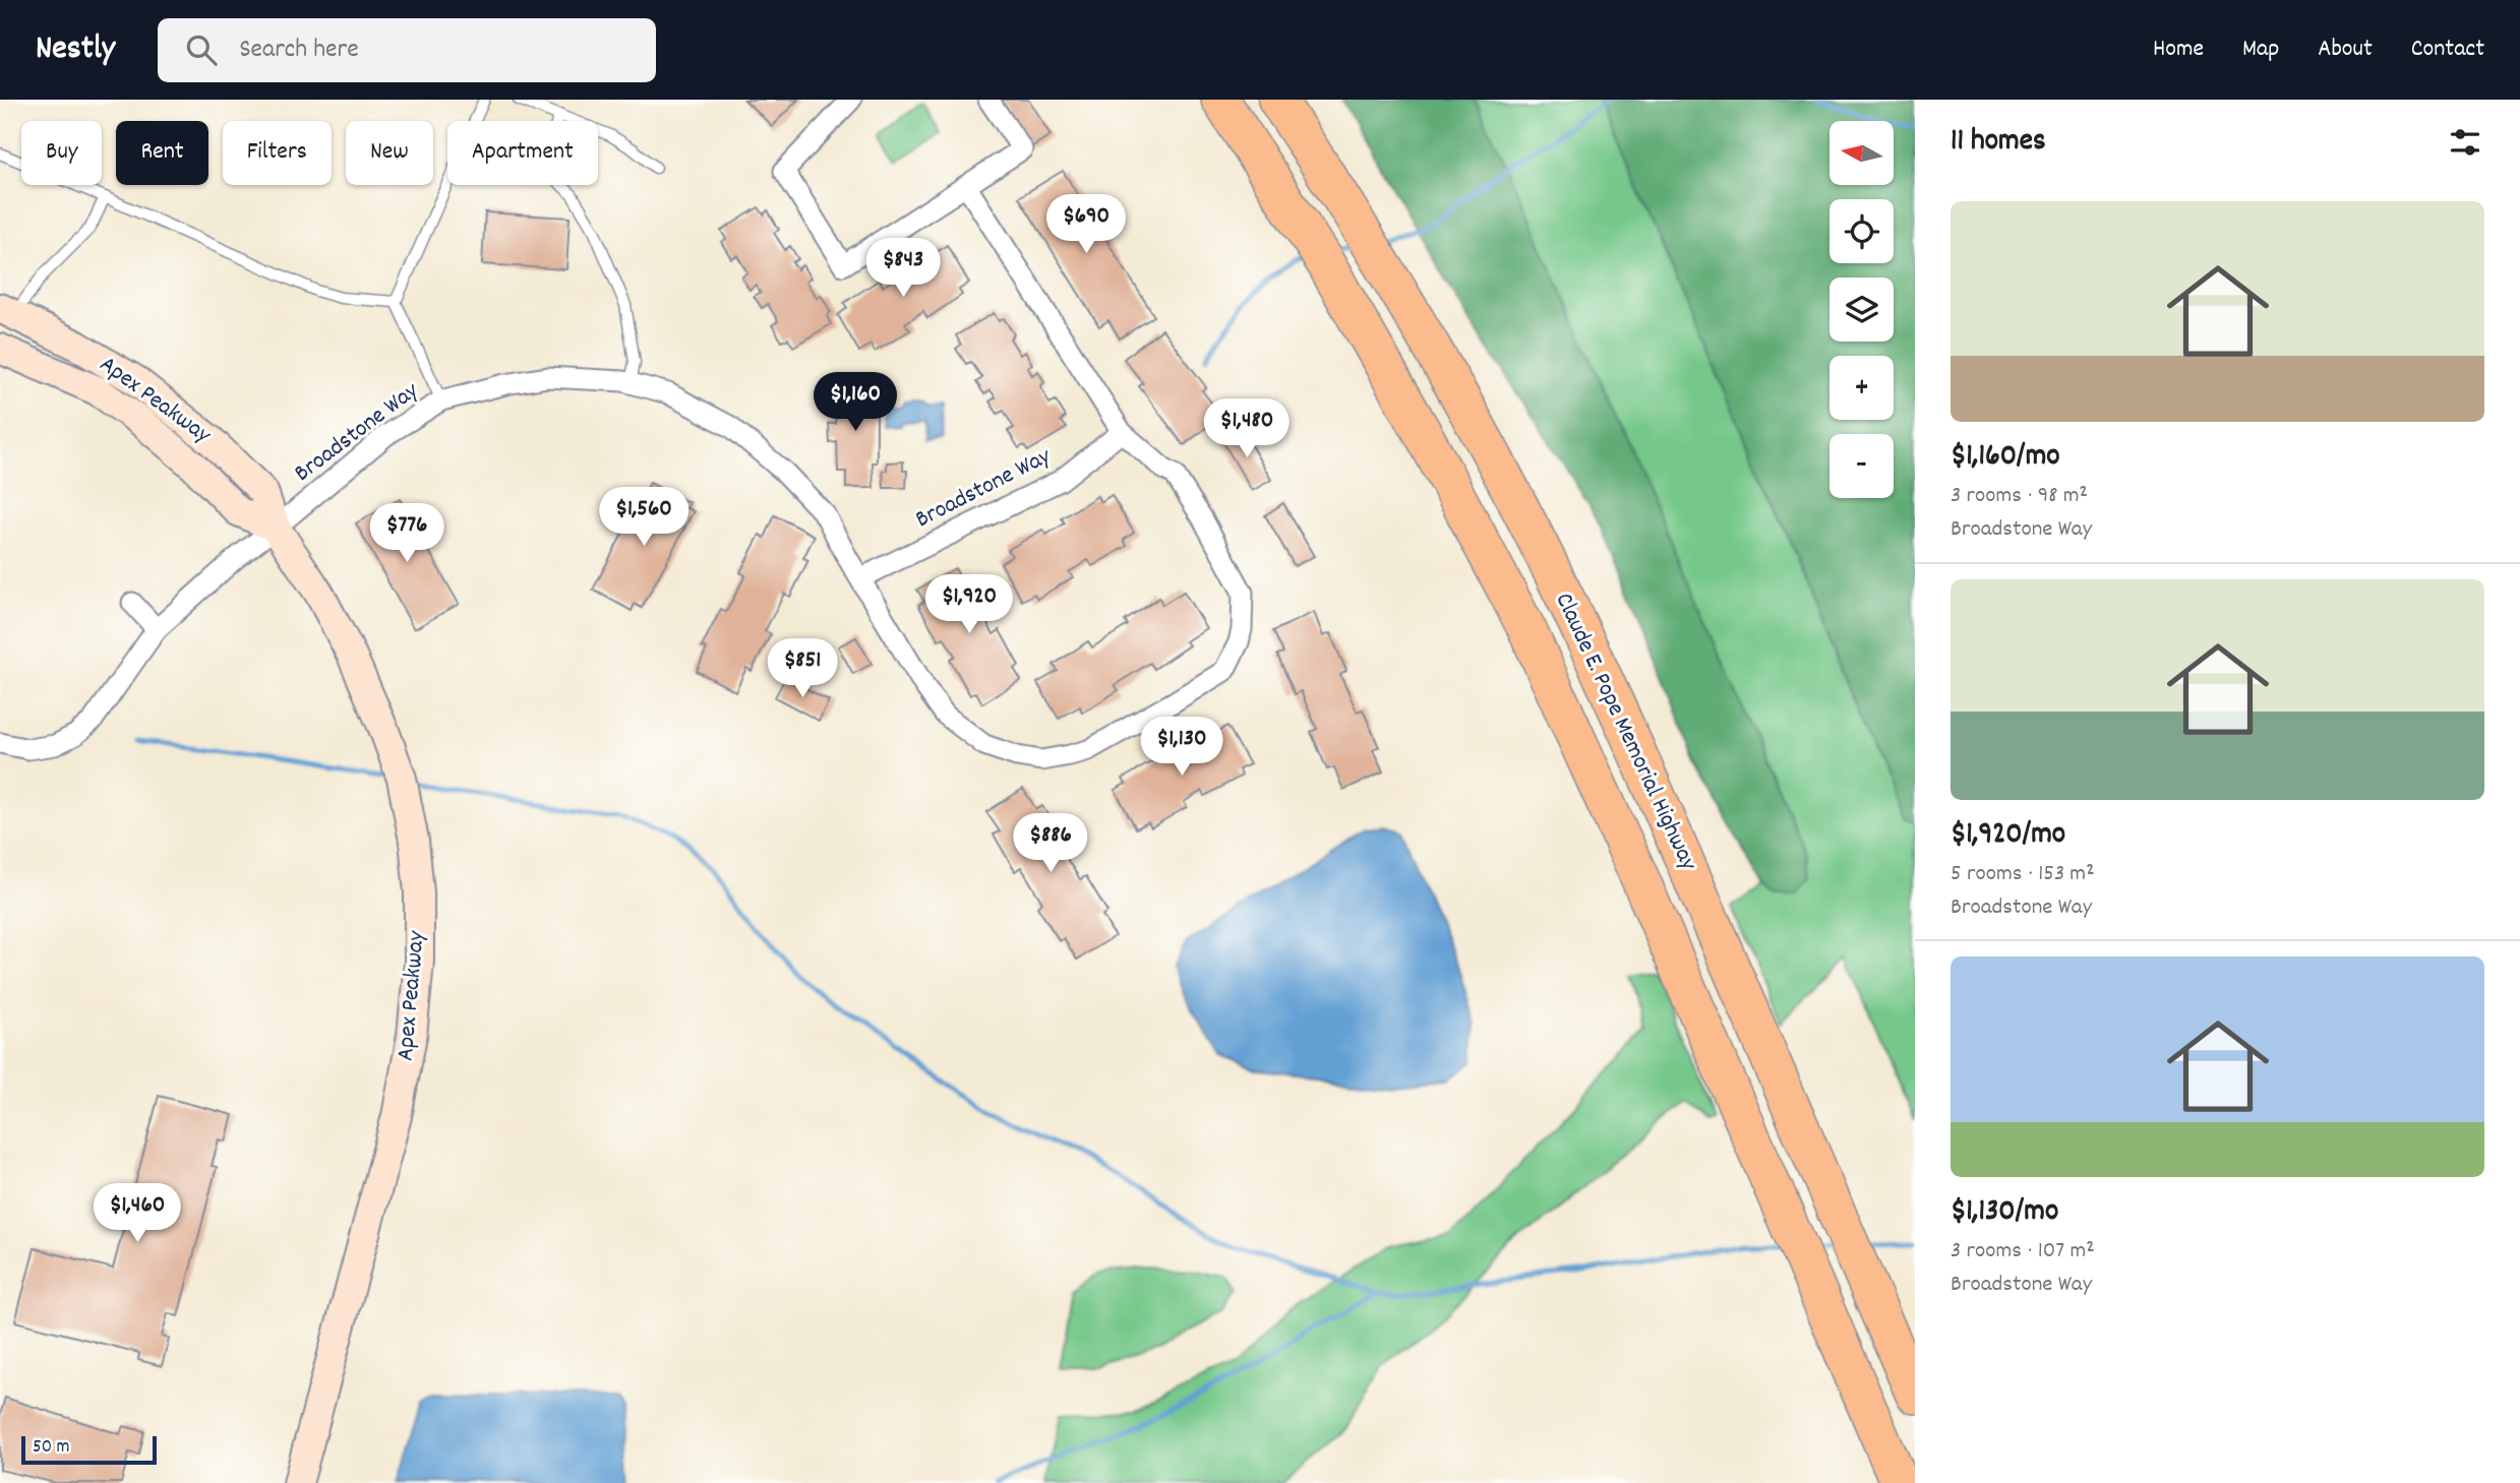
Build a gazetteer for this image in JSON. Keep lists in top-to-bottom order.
{
  "streets": {
    "highway": ["Claude E. Pope Memorial Highway"],
    "main road": ["Apex Peakway"],
    "street": ["Broadstone Way"]
  },
  "crossings": [
    ["Apex Peakway", "Broadstone Way"]
  ],
  "scale_bar": "50 m",
  "north": "left",
  "page": {
    "header": "Nestly",
    "search": "Search here",
    "nav": [
      "Home",
      "Map",
      "About",
      "Contact"
    ],
    "heading": "11 homes",
    "map_buttons": ["+", "−"],
    "chip": [
      "Buy",
      "Rent",
      "Filters",
      "New",
      "Apartment"
    ],
    "list": [
      {
        "name": "$1,160/mo",
        "note": "3 rooms · 98 m² · Broadstone Way"
      },
      {
        "name": "$1,920/mo",
        "note": "5 rooms · 153 m² · Broadstone Way"
      },
      {
        "name": "$1,130/mo",
        "note": "3 rooms · 107 m² · Broadstone Way"
      }
    ],
    "price": [
      "$690",
      "$843",
      "$1,160",
      "$1,480",
      "$1,560",
      "$776",
      "$1,920",
      "$851",
      "$1,130",
      "$886",
      "$1,460"
    ],
    "scale": "50 m"
  }
}
